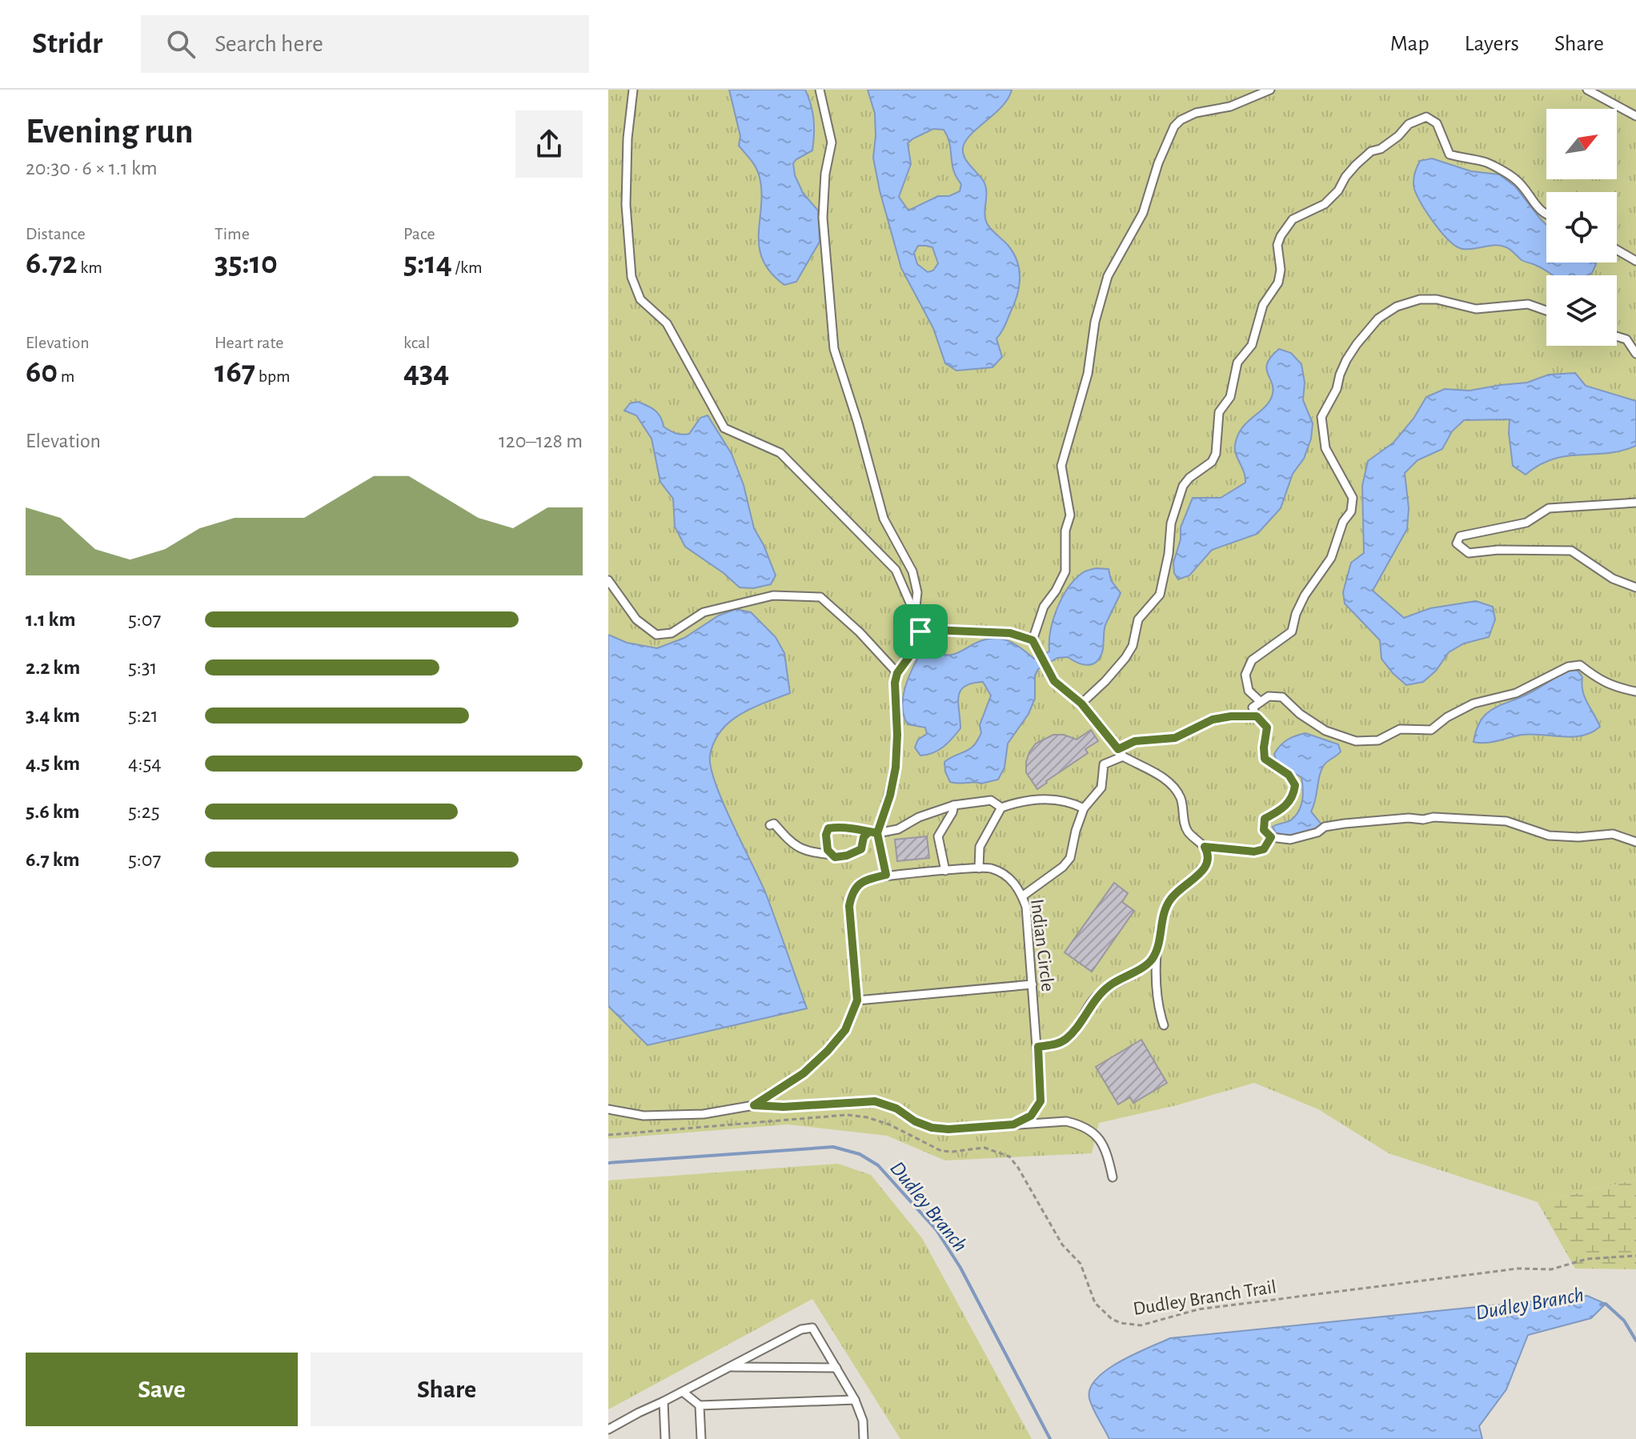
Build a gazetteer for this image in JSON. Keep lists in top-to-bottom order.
{
  "streets": {
    "lane": ["Indian Circle"],
    "path": ["Dudley Branch Trail"]
  },
  "water": ["Dudley Branch"],
  "north": "top right",
  "page": {
    "header": "Stridr",
    "search": "Search here",
    "nav": ["Map", "Layers", "Share"],
    "heading": ["Evening run", "20:30 · 6 × 1.1 km"],
    "stats": [
      ["Distance", "6.72 km"],
      ["Time", "35:10"],
      ["Pace", "5:14 /km"],
      ["Elevation", "60 m"],
      ["Heart rate", "167 bpm"],
      ["kcal", "434"]
    ],
    "chart": ["Elevation", "120–128 m"],
    "list": [
      {
        "name": "1.1 km",
        "note": "5:07"
      },
      {
        "name": "2.2 km",
        "note": "5:31"
      },
      {
        "name": "3.4 km",
        "note": "5:21"
      },
      {
        "name": "4.5 km",
        "note": "4:54"
      },
      {
        "name": "5.6 km",
        "note": "5:25"
      },
      {
        "name": "6.7 km",
        "note": "5:07"
      }
    ],
    "buttons": ["Save", "Share"]
  }
}
